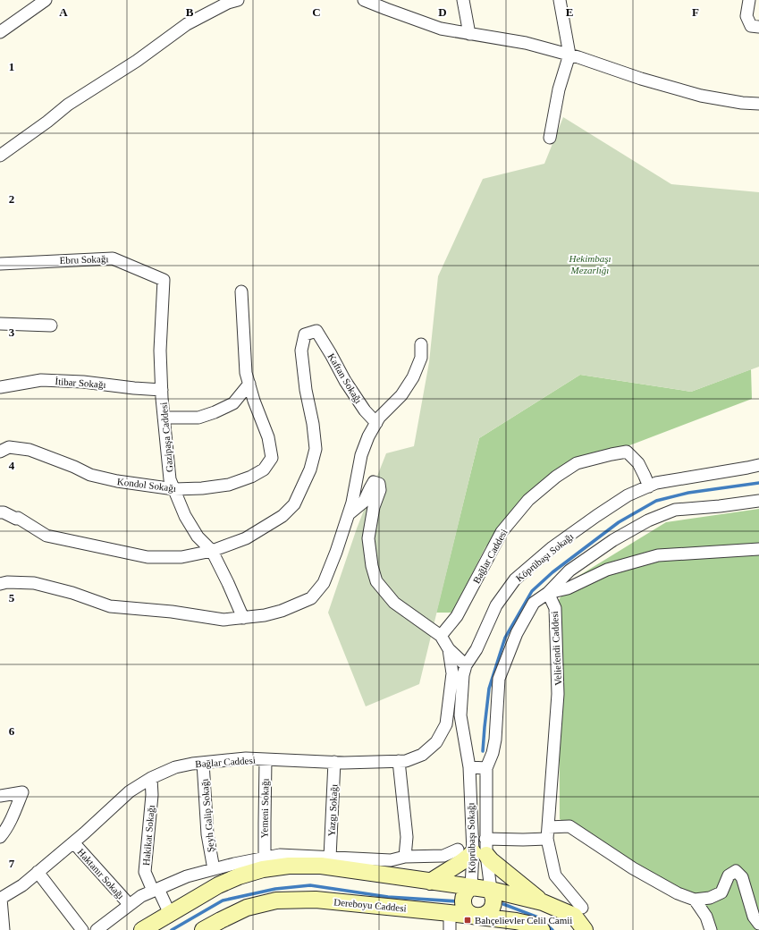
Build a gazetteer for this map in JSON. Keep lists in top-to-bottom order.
{
  "streets": {
    "main road": ["Dereboyu Caddesi"],
    "street": [
      "Ebru Sokağı",
      "Kaftan Sokağı",
      "İtibar Sokağı",
      "Gazipaşa Caddesi",
      "Kondol Sokağı",
      "Bağlar Caddesi",
      "Köprübaşı Sokağı",
      "Veliefendi Caddesi",
      "Yemeni Sokağı",
      "Yazgı Sokağı",
      "Şeyh Galip Sokağı",
      "Hakikat Sokağı",
      "Haktanır Sokağı"
    ]
  },
  "crossings": [
    ["Ebru Sokağı", "Gazipaşa Caddesi"],
    ["Kaftan Sokağı", "Gazipaşa Caddesi"],
    ["İtibar Sokağı", "Gazipaşa Caddesi"],
    ["Gazipaşa Caddesi", "Kondol Sokağı"],
    ["Bağlar Caddesi", "Köprübaşı Sokağı"],
    ["Bağlar Caddesi", "Yemeni Sokağı"],
    ["Bağlar Caddesi", "Yazgı Sokağı"],
    ["Bağlar Caddesi", "Şeyh Galip Sokağı"],
    ["Bağlar Caddesi", "Hakikat Sokağı"],
    ["Bağlar Caddesi", "Haktanır Sokağı"],
    ["Köprübaşı Sokağı", "Dereboyu Caddesi"]
  ],
  "parks": ["Hekimbaşı Mezarlığı"],
  "places": {
    "transit": ["Bahçelievler Celil Camii"]
  },
  "grid": {
    "columns": [
      "A",
      "B",
      "C",
      "D",
      "E",
      "F"
    ],
    "rows": [
      "1",
      "2",
      "3",
      "4",
      "5",
      "6",
      "7"
    ]
  }
}
